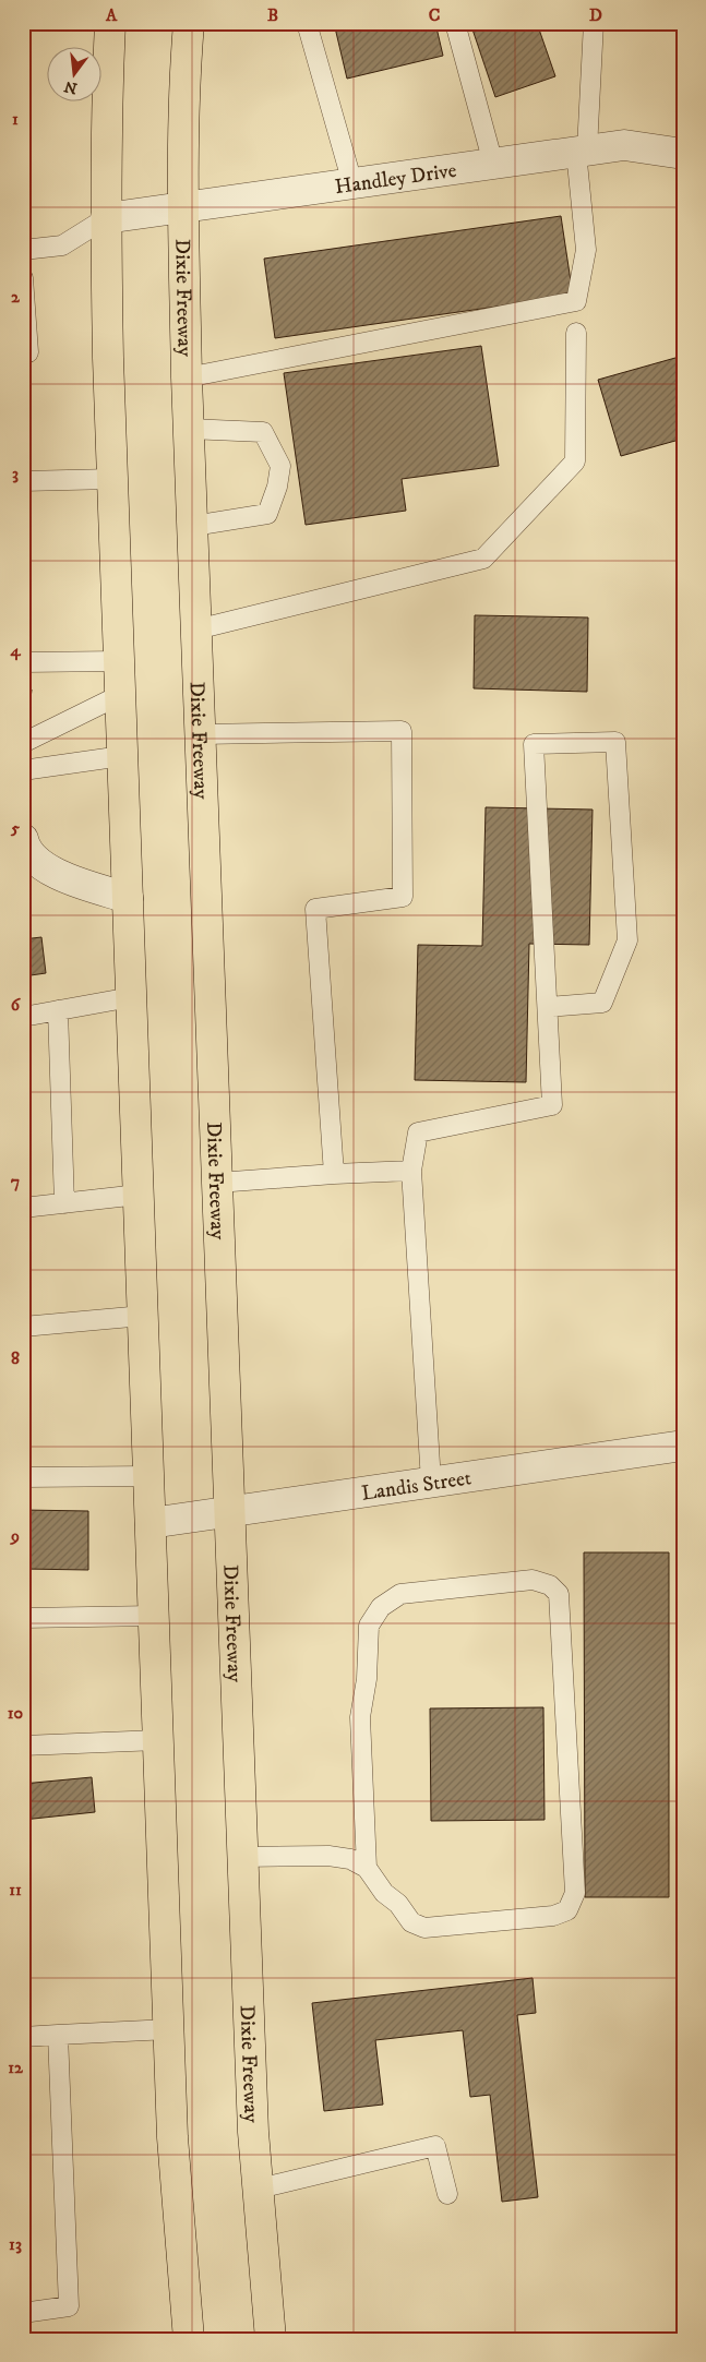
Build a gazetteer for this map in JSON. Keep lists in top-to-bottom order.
{
  "streets": {
    "main road": ["Dixie Freeway"],
    "street": ["Handley Drive", "Landis Street"]
  },
  "crossings": [
    ["Handley Drive", "Dixie Freeway"],
    ["Dixie Freeway", "Landis Street"]
  ],
  "north": "bottom",
  "grid": {
    "columns": [
      "A",
      "B",
      "C",
      "D"
    ],
    "rows": [
      "1",
      "2",
      "3",
      "4",
      "5",
      "6",
      "7",
      "8",
      "9",
      "10",
      "11",
      "12",
      "13"
    ]
  }
}
